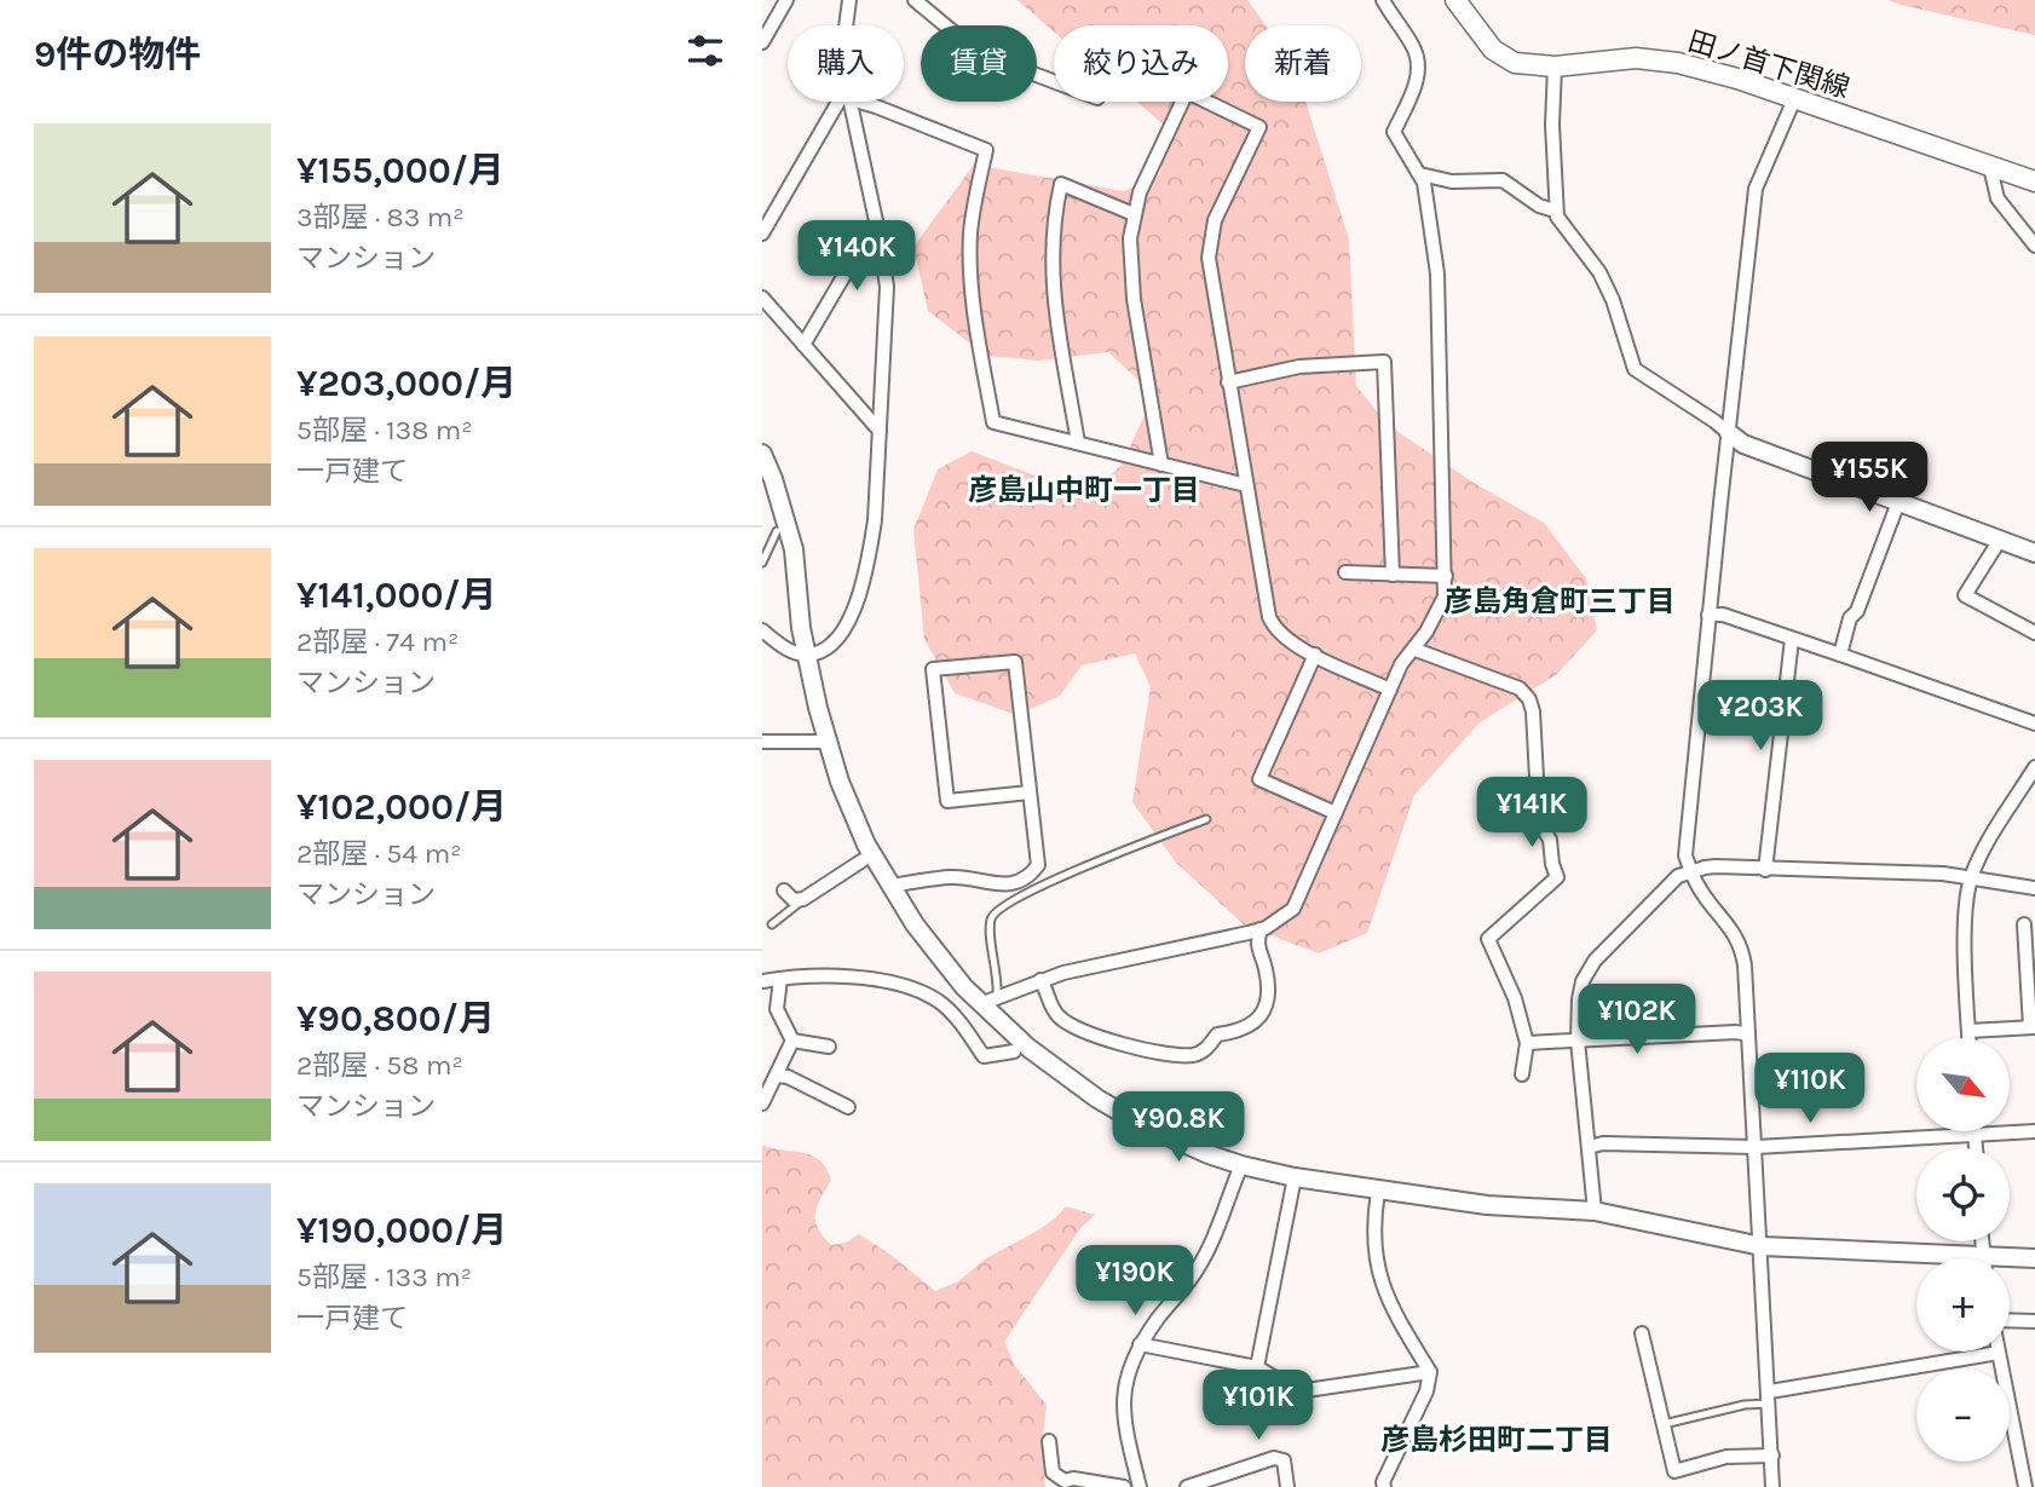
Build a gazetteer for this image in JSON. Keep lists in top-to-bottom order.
{
  "streets": {
    "main road": ["田ノ首下関線"]
  },
  "districts": ["彦島山中町一丁目", "彦島角倉町三丁目", "彦島杉田町二丁目"],
  "north": "bottom right",
  "page": {
    "heading": "9件の物件",
    "chip": [
      "購入",
      "賃貸",
      "絞り込み",
      "新着"
    ],
    "list": [
      {
        "name": "¥155,000/月",
        "note": "3部屋 · 83 m² · マンション"
      },
      {
        "name": "¥203,000/月",
        "note": "5部屋 · 138 m² · 一戸建て"
      },
      {
        "name": "¥141,000/月",
        "note": "2部屋 · 74 m² · マンション"
      },
      {
        "name": "¥102,000/月",
        "note": "2部屋 · 54 m² · マンション"
      },
      {
        "name": "¥90,800/月",
        "note": "2部屋 · 58 m² · マンション"
      },
      {
        "name": "¥190,000/月",
        "note": "5部屋 · 133 m² · 一戸建て"
      }
    ],
    "price": [
      "¥140K",
      "¥155K",
      "¥203K",
      "¥141K",
      "¥102K",
      "¥110K",
      "¥90.8K",
      "¥190K",
      "¥101K"
    ],
    "map_buttons": ["+", "−"]
  }
}
